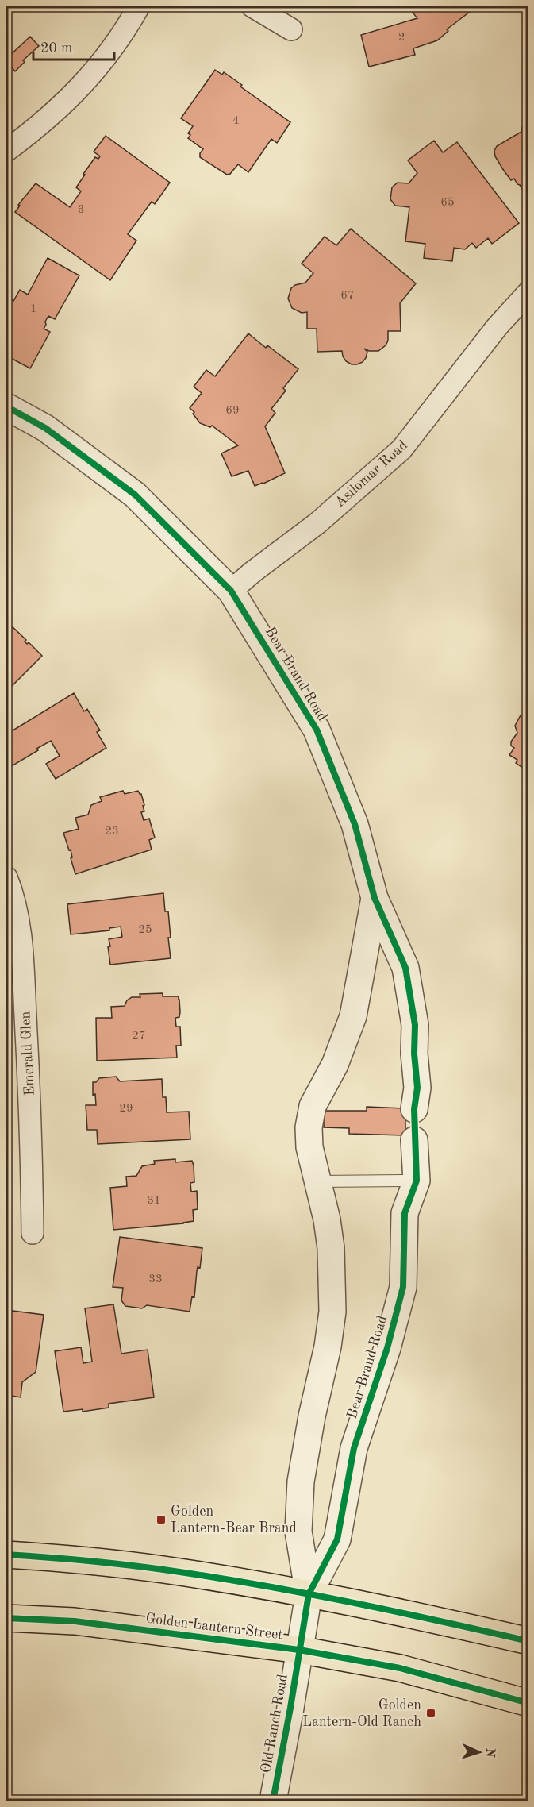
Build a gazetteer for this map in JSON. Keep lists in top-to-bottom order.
{
  "streets": {
    "main road": ["Golden Lantern Street"],
    "street": [
      "Asilomar Road",
      "Bear Brand Road",
      "Emerald Glen",
      "Old Ranch Road"
    ]
  },
  "crossings": [
    ["Asilomar Road", "Bear Brand Road"],
    ["Bear Brand Road", "Old Ranch Road"],
    ["Golden Lantern Street", "Old Ranch Road"]
  ],
  "places": {
    "transit": ["Golden Lantern-Bear Brand", "Golden Lantern-Old Ranch"]
  },
  "house_numbers": [
    "2",
    "4",
    "65",
    "3",
    "67",
    "1",
    "69",
    "23",
    "25",
    "27",
    "29",
    "31",
    "33"
  ],
  "scale_bar": "20 m",
  "north": "right"
}
